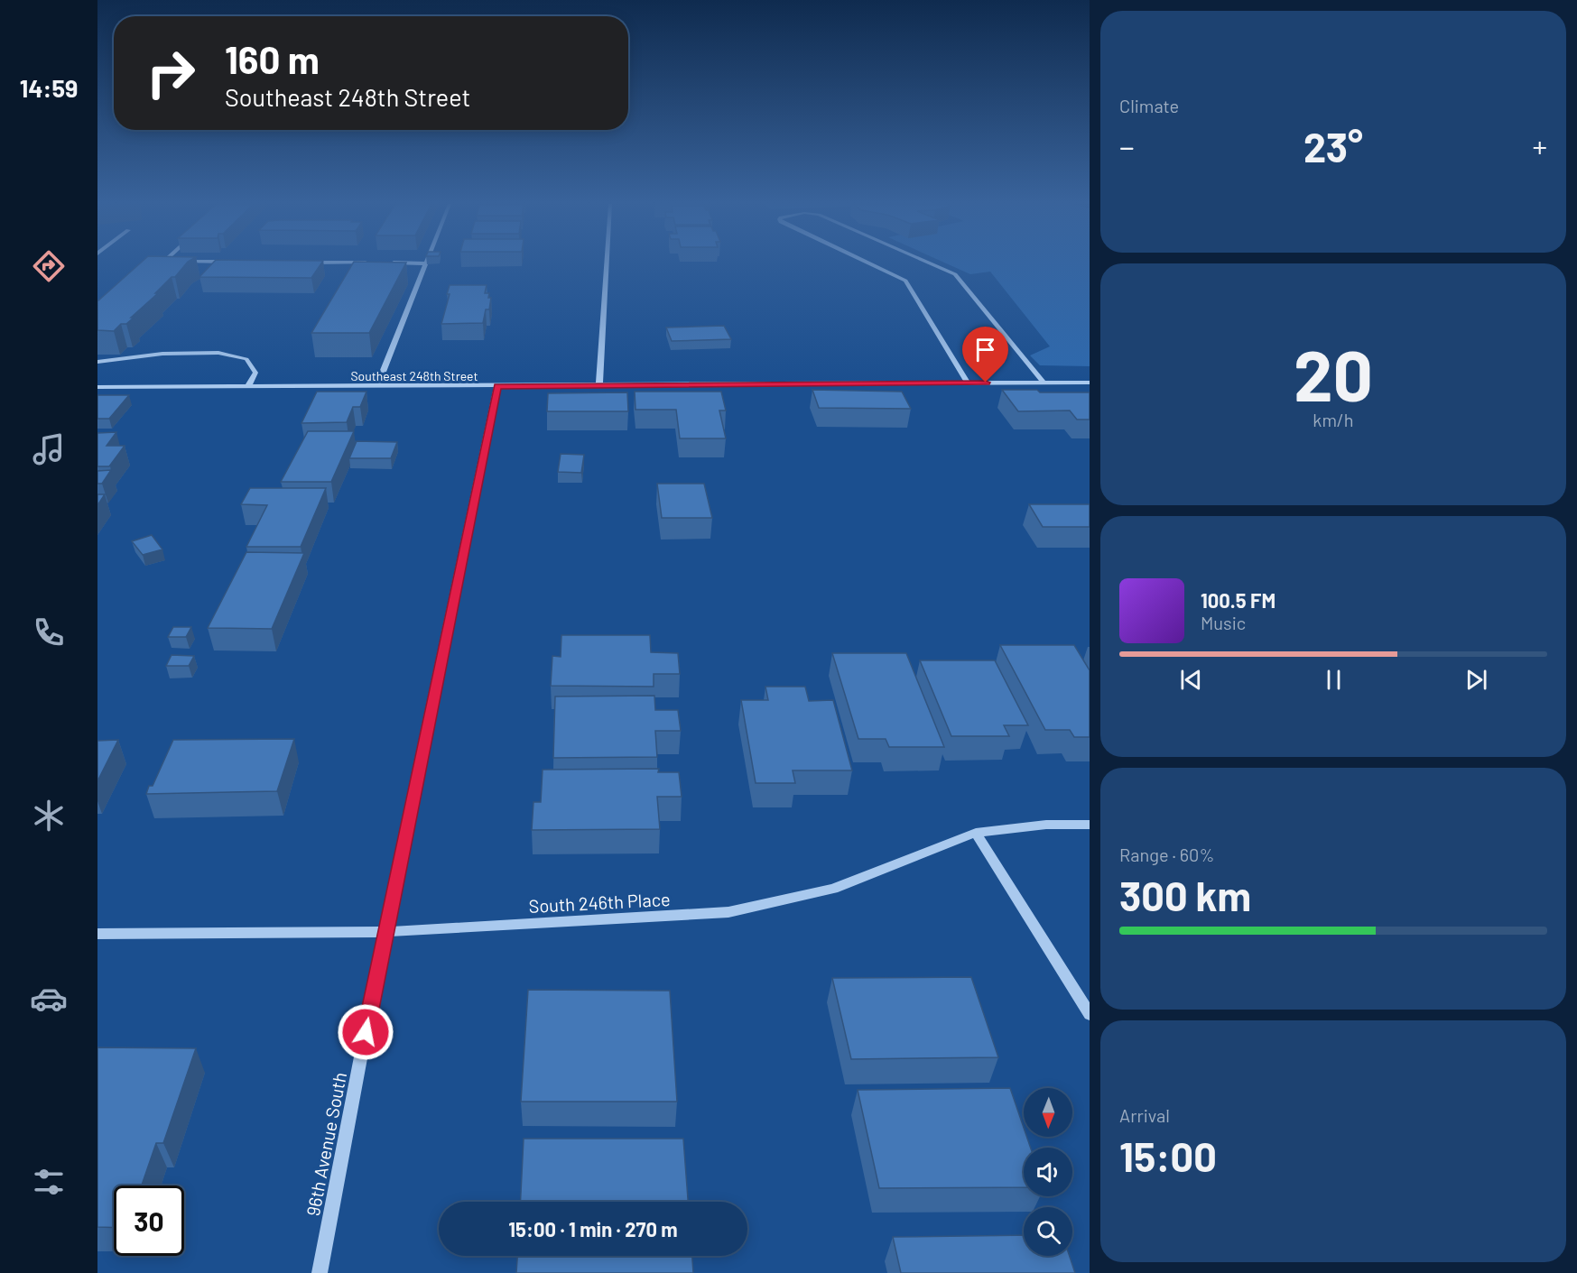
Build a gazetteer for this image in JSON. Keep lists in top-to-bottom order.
{
  "streets": {
    "street": ["Southeast 248th Street", "South 246th Place", "96th Avenue South"]
  },
  "crossings": [
    ["Southeast 248th Street", "96th Avenue South"],
    ["South 246th Place", "96th Avenue South"]
  ],
  "north": "bottom",
  "page": {
    "tabs": "14:59",
    "tile": [
      "Climate",
      ["20", "km/h"],
      ["Range · 60%", "300 km"],
      ["Arrival", "15:00"]
    ],
    "turn": ["160 m", "Southeast 248th Street"],
    "heat": ["−", "23°", "+"],
    "song": ["100.5 FM", "Music"],
    "limit": "30",
    "trip": "15:00 · 1 min · 270 m"
  }
}
